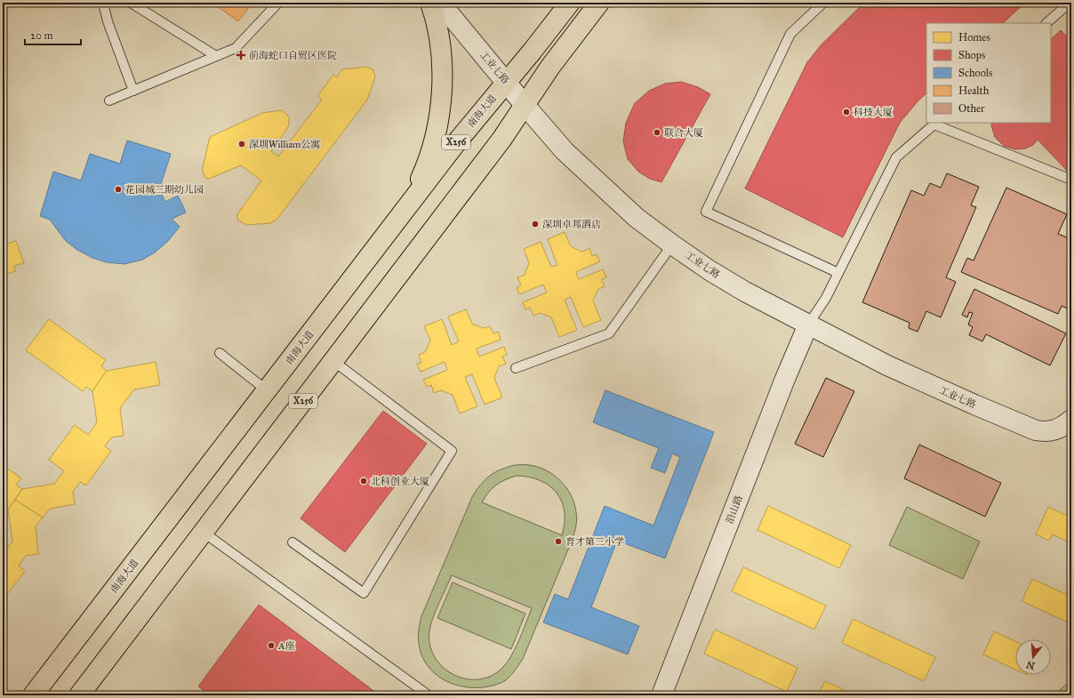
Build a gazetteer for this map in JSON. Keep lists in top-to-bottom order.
{
  "streets": {
    "main road": ["南海大道", "X256"],
    "street": ["工业七路", "沿山路"]
  },
  "crossings": [
    ["工业七路", "南海大道"],
    ["工业七路", "X256"],
    ["工业七路", "沿山路"]
  ],
  "places": {
    "health": ["前海蛇口自贸区医院"],
    "other": [
      "科技大厦",
      "联合大厦",
      "深圳William公寓",
      "花园城三期幼儿园",
      "深圳卓邦酒店",
      "北科创业大厦",
      "育才第三小学",
      "A座"
    ]
  },
  "legend": [
    "Homes",
    "Shops",
    "Schools",
    "Health",
    "Other"
  ],
  "scale_bar": "20 m",
  "north": "bottom"
}
